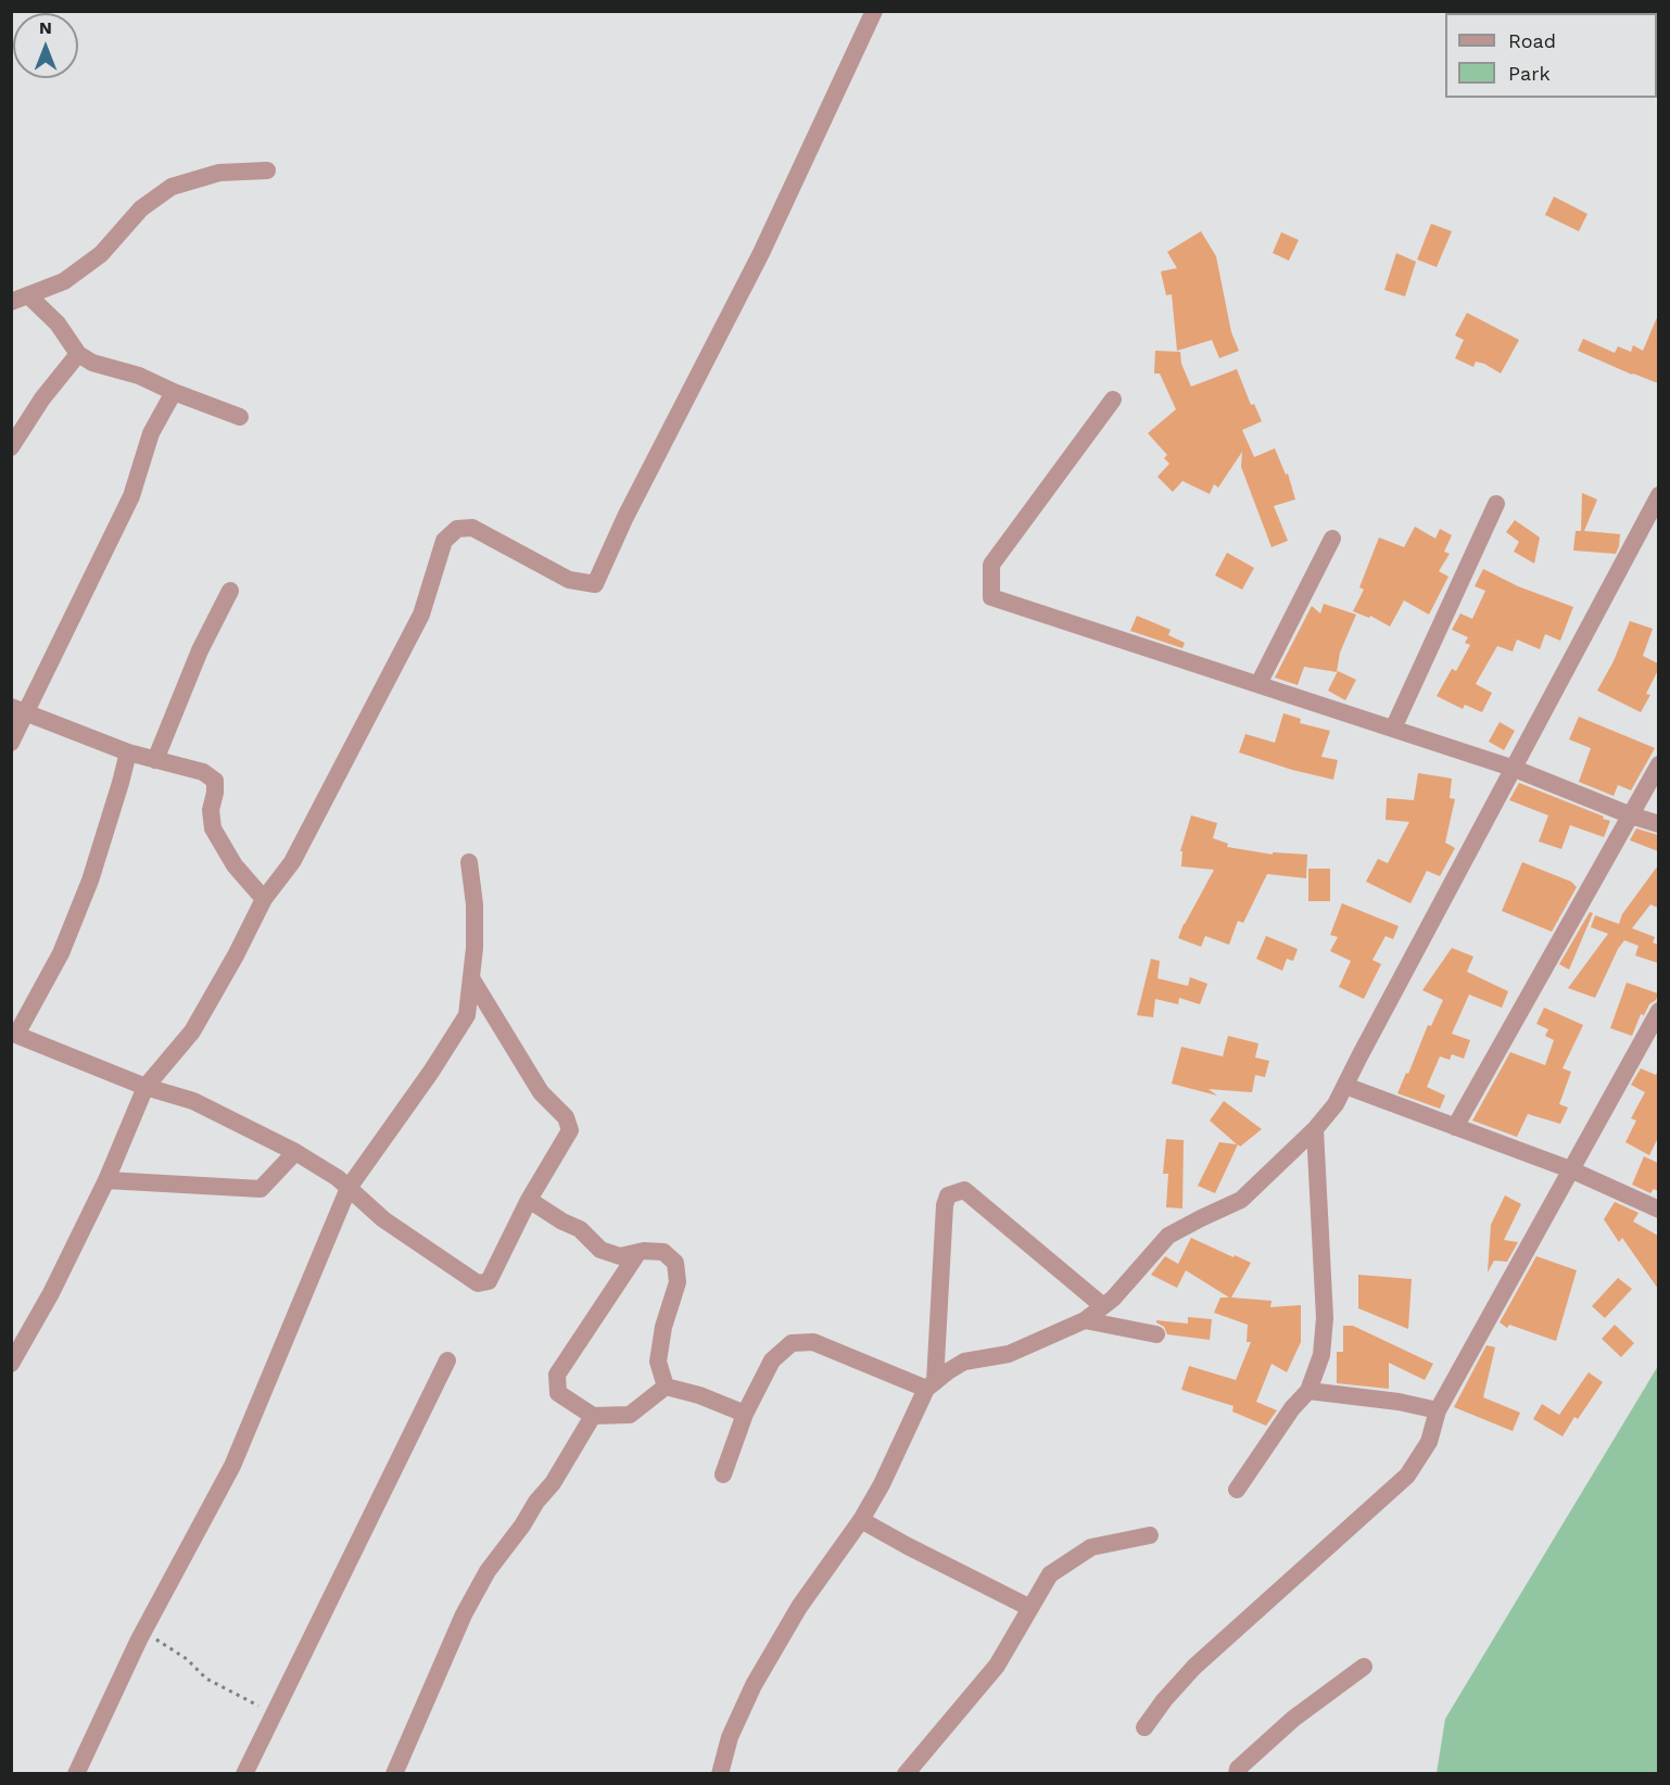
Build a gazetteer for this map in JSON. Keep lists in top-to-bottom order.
{
  "legend": ["Road", "Park"],
  "north": "top"
}
